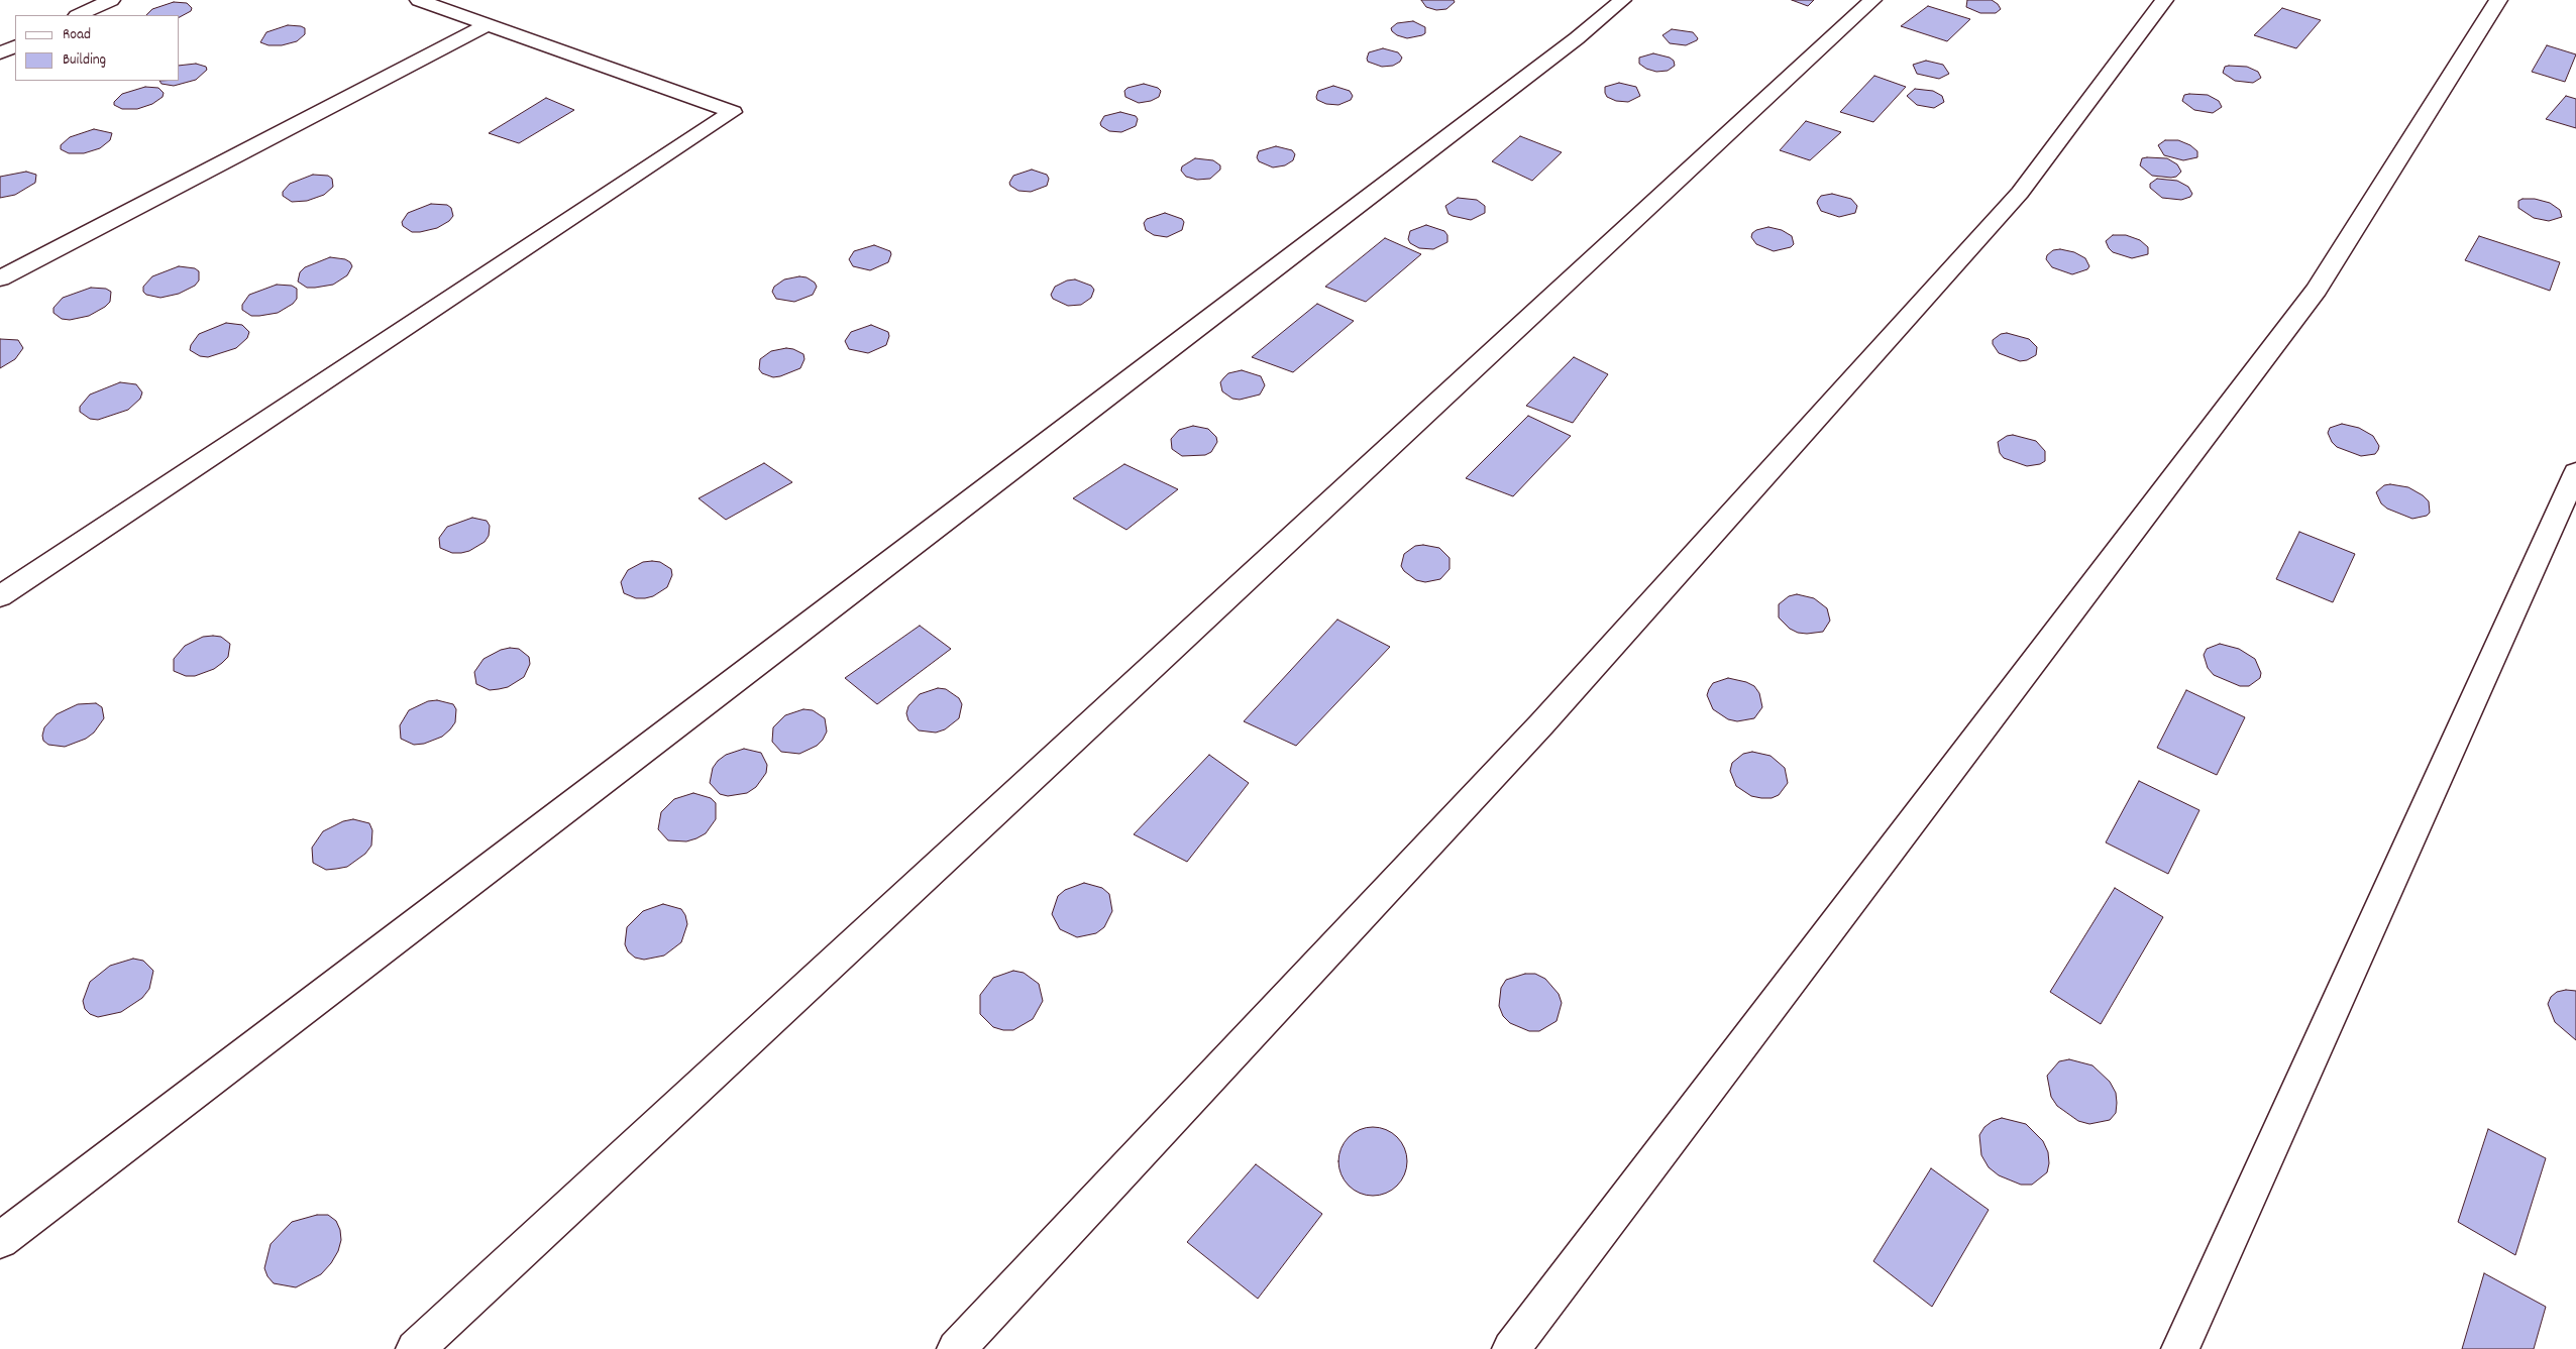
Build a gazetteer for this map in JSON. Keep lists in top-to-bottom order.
{
  "legend": ["Road", "Building"]
}
